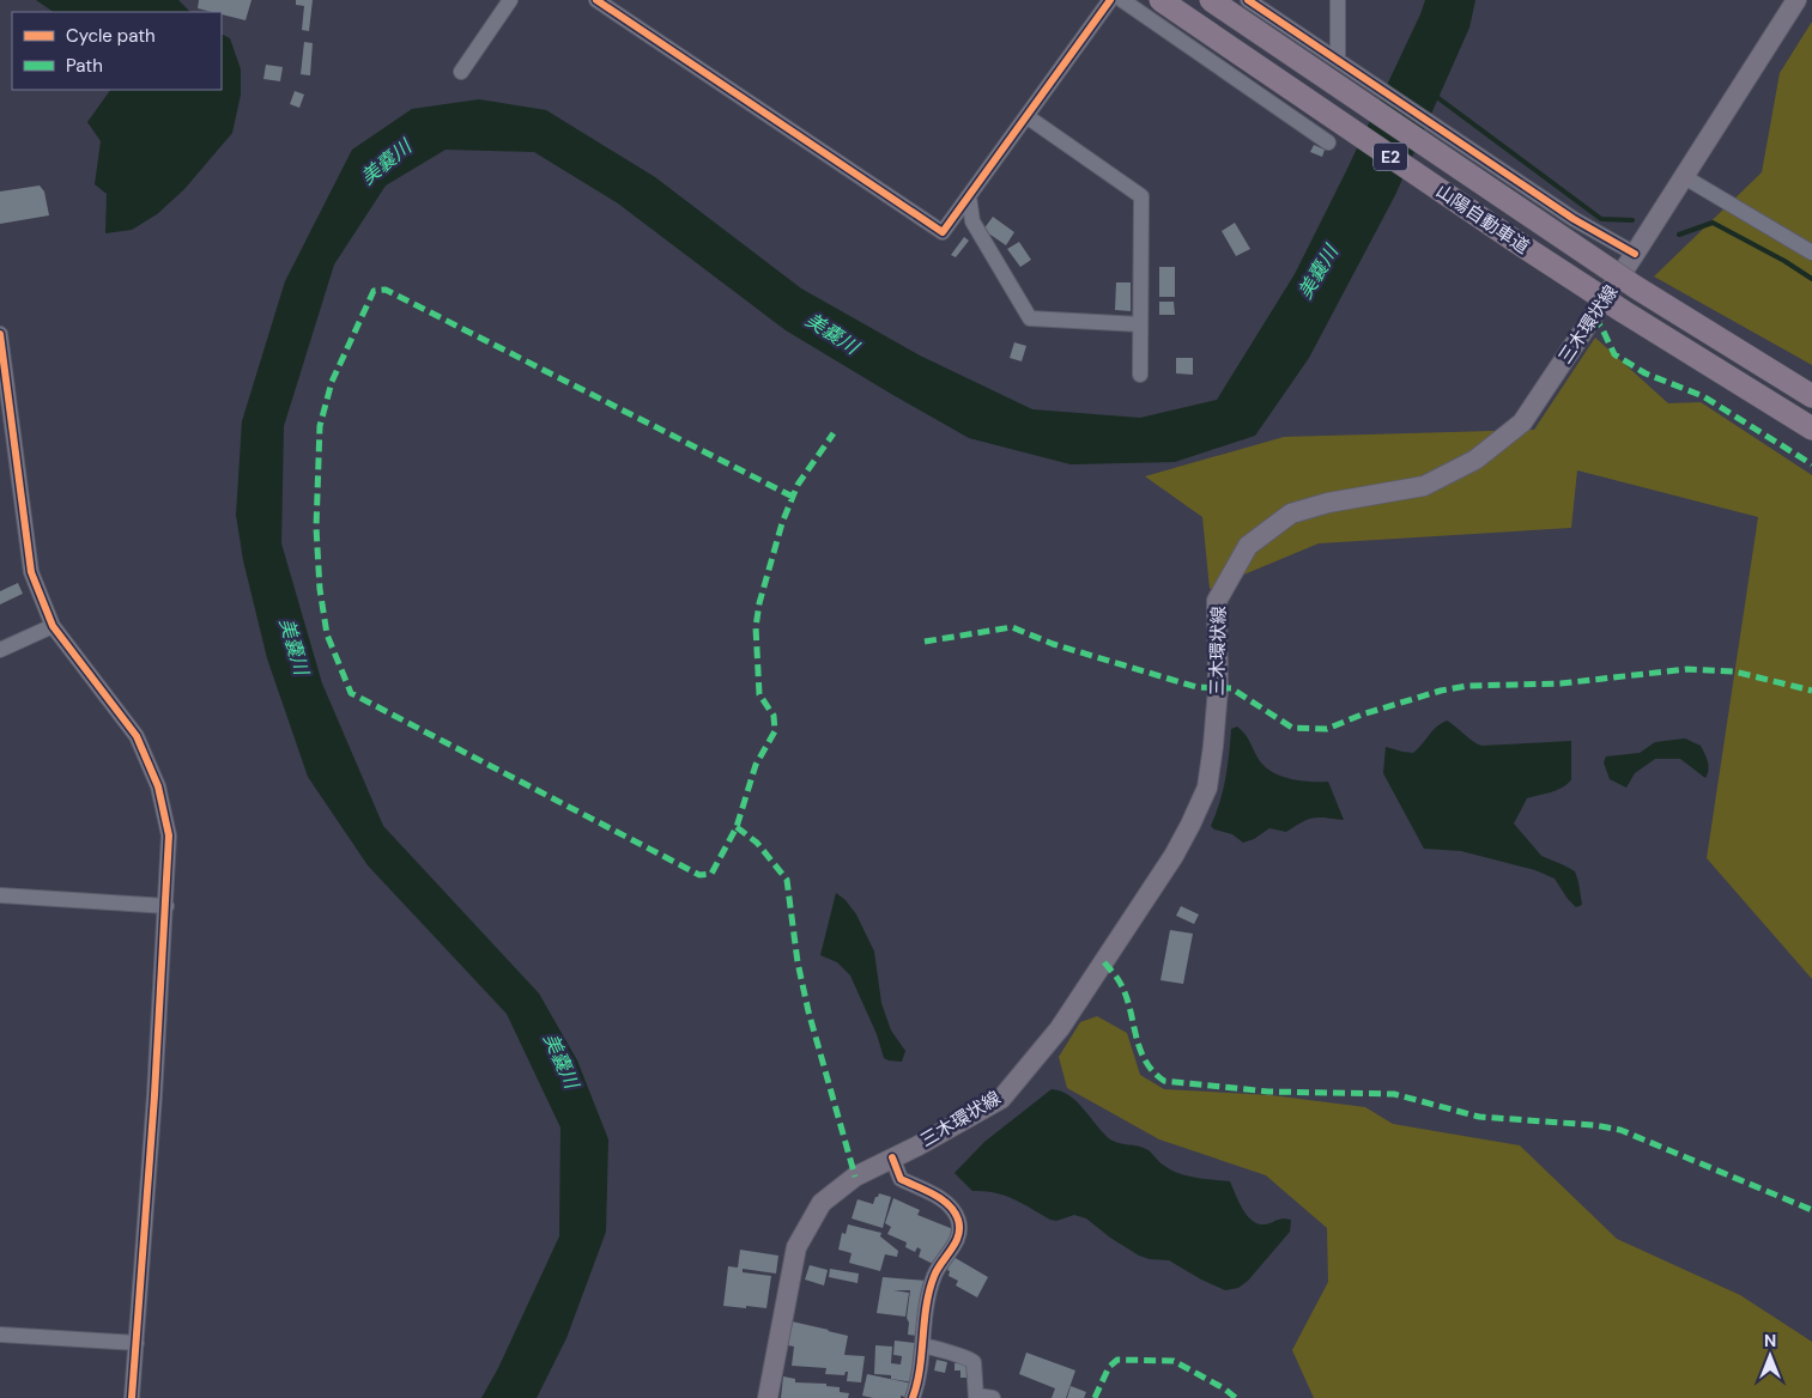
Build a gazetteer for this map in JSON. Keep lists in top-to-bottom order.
{
  "streets": {
    "highway": ["E2", "山陽自動車道"],
    "main road": ["三木環状線"]
  },
  "water": ["美嚢川"],
  "legend": ["Cycle path", "Path"],
  "north": "top"
}
